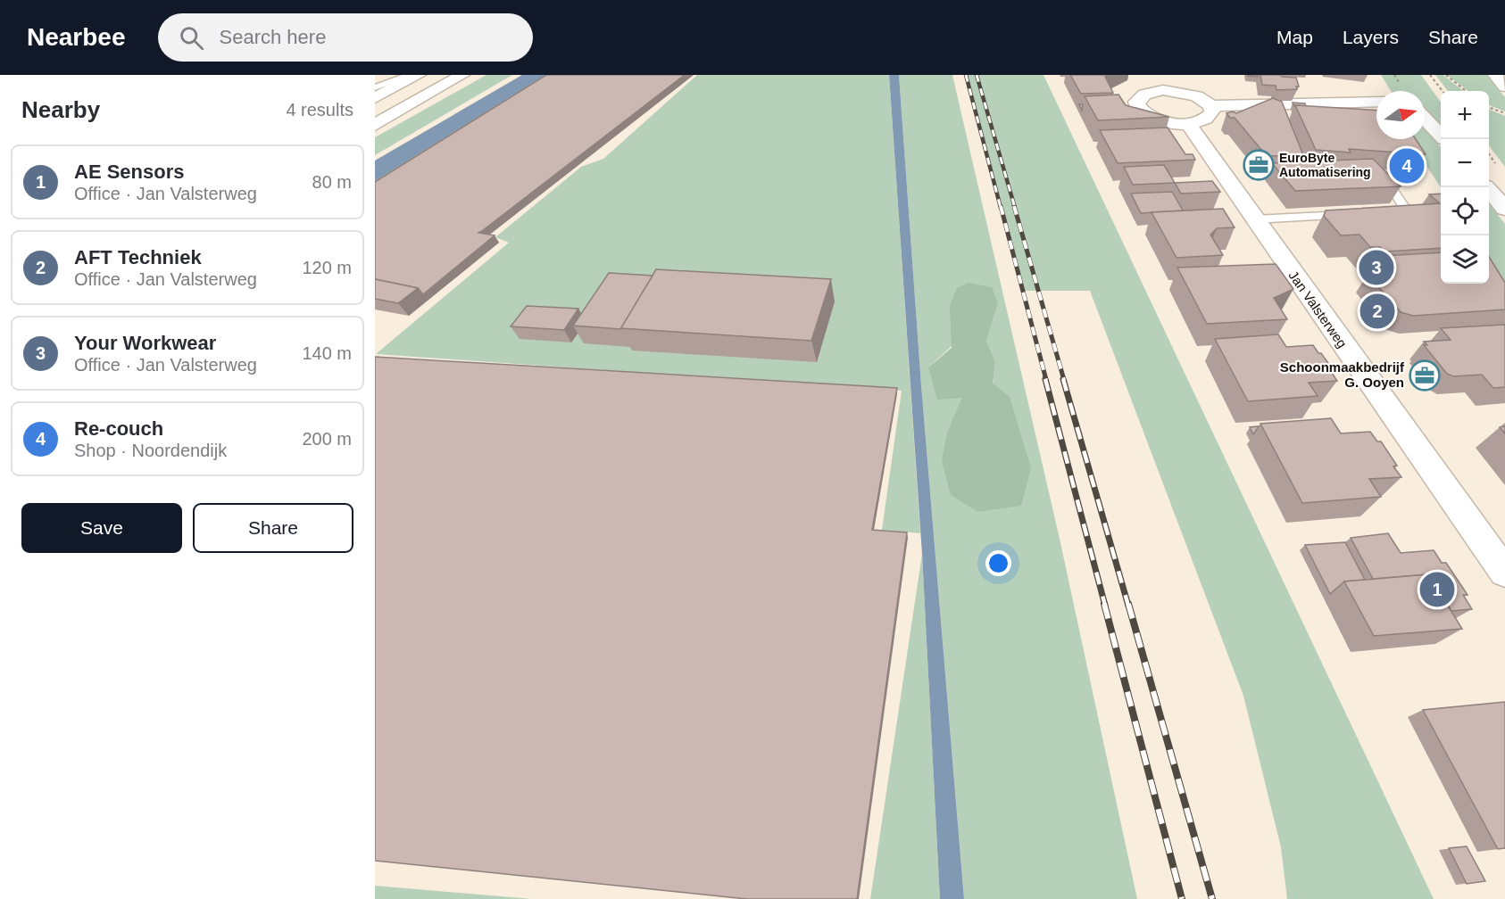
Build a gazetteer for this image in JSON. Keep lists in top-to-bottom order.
{
  "streets": {
    "street": ["Jan Valsterweg"]
  },
  "places": {
    "office": ["EuroByte Automatisering", "Schoonmaakbedrijf G. Ooyen"]
  },
  "north": "right",
  "page": {
    "header": "Nearbee",
    "search": "Search here",
    "nav": ["Map", "Layers", "Share"],
    "heading": ["Nearby", "4 results"],
    "map_buttons": ["+", "−"],
    "list": [
      {
        "mark": "1",
        "name": "AE Sensors",
        "note": "Office · Jan Valsterweg",
        "value": "80 m"
      },
      {
        "mark": "2",
        "name": "AFT Techniek",
        "note": "Office · Jan Valsterweg",
        "value": "120 m"
      },
      {
        "mark": "3",
        "name": "Your Workwear",
        "note": "Office · Jan Valsterweg",
        "value": "140 m"
      },
      {
        "mark": "4",
        "name": "Re-couch",
        "note": "Shop · Noordendijk",
        "value": "200 m"
      }
    ],
    "pins": [
      "4",
      "3",
      "2",
      "1"
    ],
    "buttons": ["Save", "Share"]
  }
}
